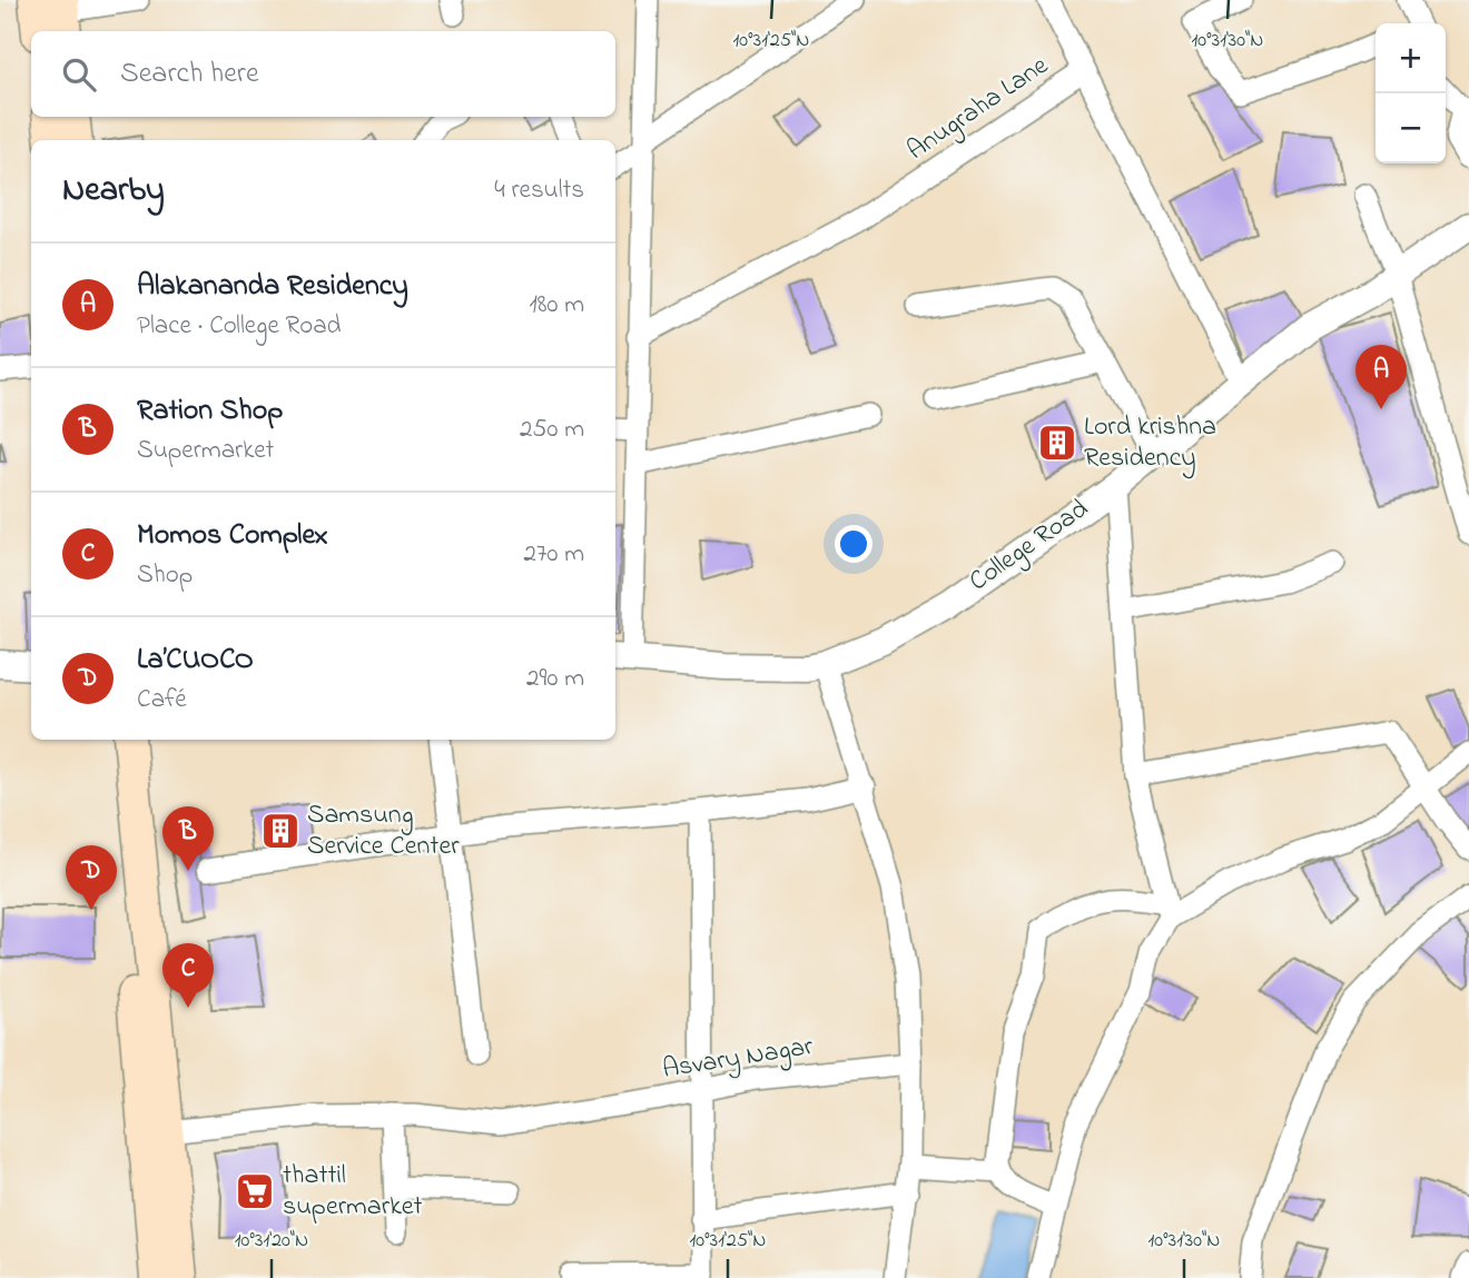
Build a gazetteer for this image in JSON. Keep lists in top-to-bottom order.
{
  "streets": {
    "street": ["Anugraha Lane", "College Road", "Asvary Nagar"]
  },
  "crossings": [
    ["Anugraha Lane", "College Road"]
  ],
  "places": {
    "building": ["Lord krishna Residency", "Samsung Service Center"],
    "supermarket": ["thattil supermarket"]
  },
  "page": {
    "map_buttons": ["+", "−"],
    "search": "Search here",
    "heading": ["Nearby", "4 results"],
    "list": [
      {
        "mark": "A",
        "name": "Alakananda Residency",
        "note": "Place · College Road",
        "value": "180 m"
      },
      {
        "mark": "B",
        "name": "Ration Shop",
        "note": "Supermarket",
        "value": "250 m"
      },
      {
        "mark": "C",
        "name": "Momos Complex",
        "note": "Shop",
        "value": "270 m"
      },
      {
        "mark": "D",
        "name": "La’CUOCO",
        "note": "Café",
        "value": "290 m"
      }
    ],
    "pins": [
      "A",
      "B",
      "D",
      "C"
    ]
  },
  "coordinates": ["10°31'25\"N", "10°31'30\"N", "10°31'20\"N"]
}
